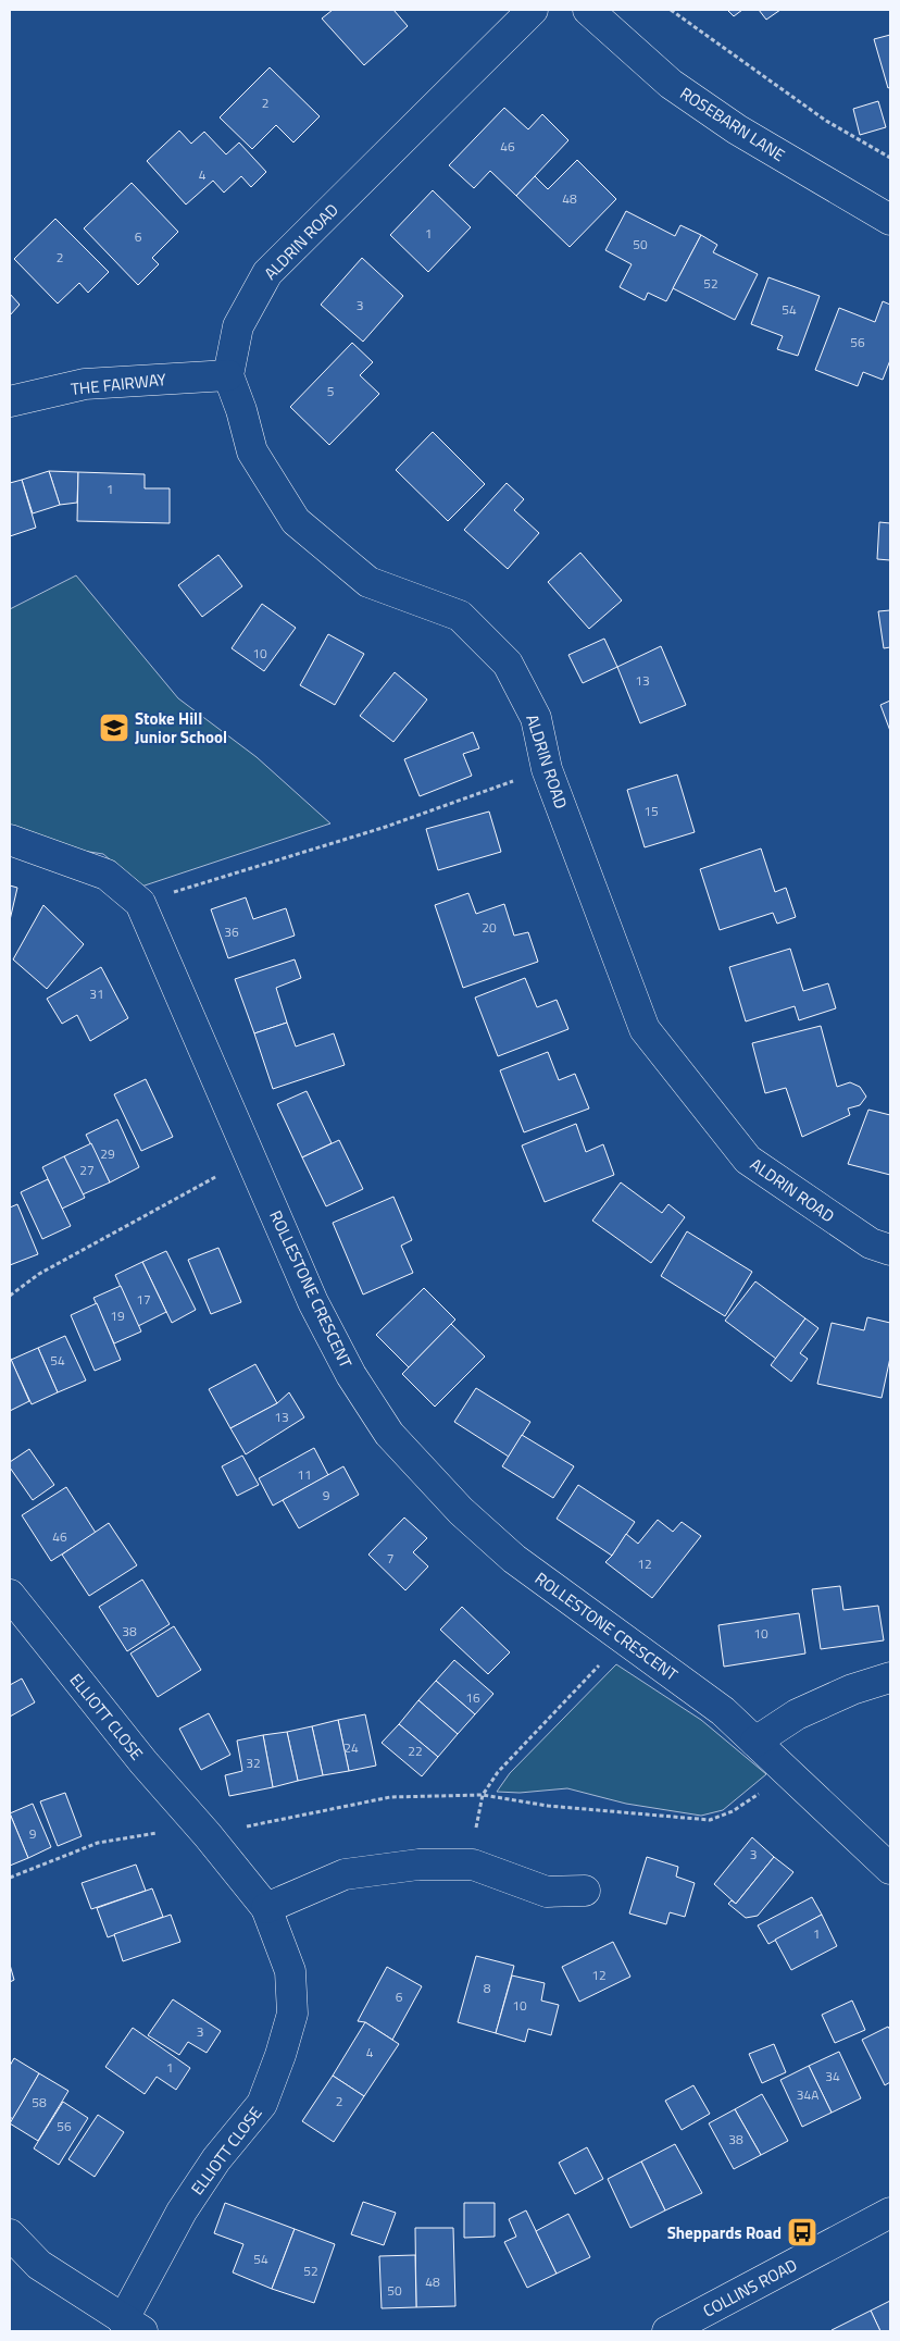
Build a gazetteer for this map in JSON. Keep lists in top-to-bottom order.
{
  "streets": {
    "street": [
      "ROSEBARN LANE",
      "ALDRIN ROAD",
      "THE FAIRWAY",
      "ROLLESTONE CRESCENT",
      "ELLIOTT CLOSE",
      "COLLINS ROAD"
    ]
  },
  "crossings": [
    ["ALDRIN ROAD", "THE FAIRWAY"]
  ],
  "places": {
    "school or university": ["Stoke Hill Junior School"],
    "bus stop": ["Sheppards Road"]
  },
  "house_numbers": [
    "2",
    "46",
    "4",
    "48",
    "1",
    "6",
    "50",
    "2",
    "52",
    "3",
    "54",
    "56",
    "5",
    "1",
    "10",
    "13",
    "15",
    "20",
    "36",
    "31",
    "29",
    "27",
    "17",
    "19",
    "54",
    "13",
    "11",
    "9",
    "46",
    "7",
    "12",
    "38",
    "10",
    "16",
    "24",
    "22",
    "32",
    "9",
    "3",
    "1",
    "12",
    "8",
    "6",
    "10",
    "3",
    "4",
    "1",
    "34",
    "34A",
    "2",
    "58",
    "56",
    "38",
    "54",
    "52",
    "48",
    "50"
  ]
}
